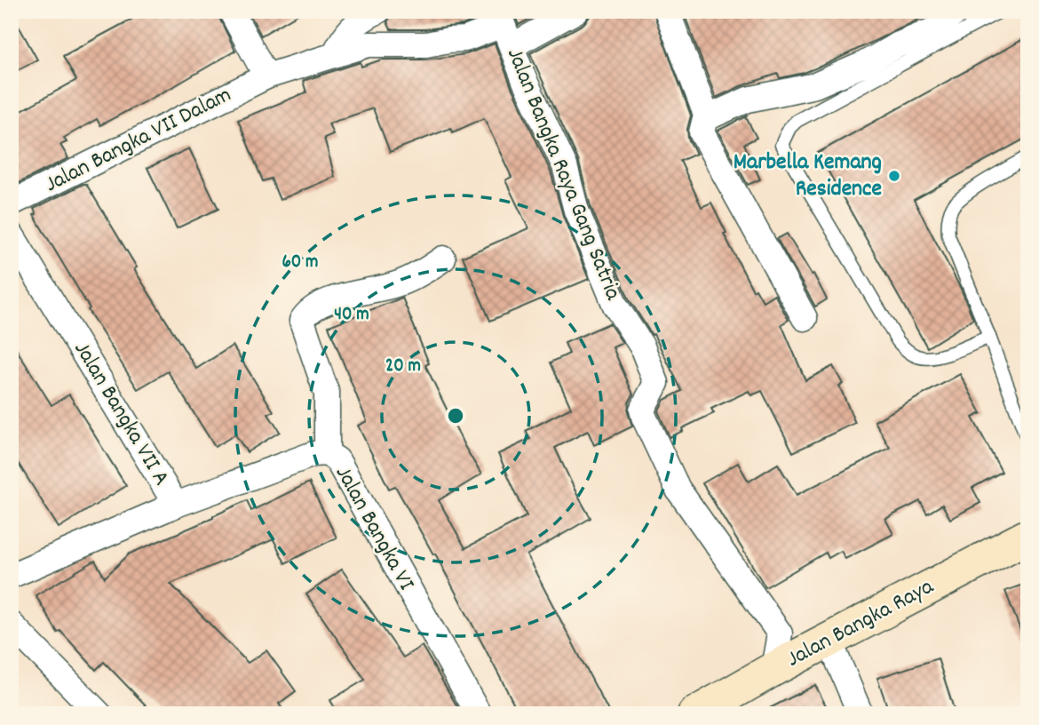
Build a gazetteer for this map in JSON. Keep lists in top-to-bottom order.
{
  "streets": {
    "street": [
      "Jalan Bangka VII Dalam",
      "Jalan Bangka Raya Gang Satria",
      "Jalan Bangka VII A",
      "Jalan Bangka VI",
      "Jalan Bangka Raya"
    ]
  },
  "crossings": [
    ["Jalan Bangka VII Dalam", "Jalan Bangka Raya Gang Satria"],
    ["Jalan Bangka Raya Gang Satria", "Jalan Bangka Raya"],
    ["Jalan Bangka VII A", "Jalan Bangka VI"]
  ],
  "places": ["Marbella Kemang Residence"],
  "rings": ["60 m", "40 m", "20 m"]
}
